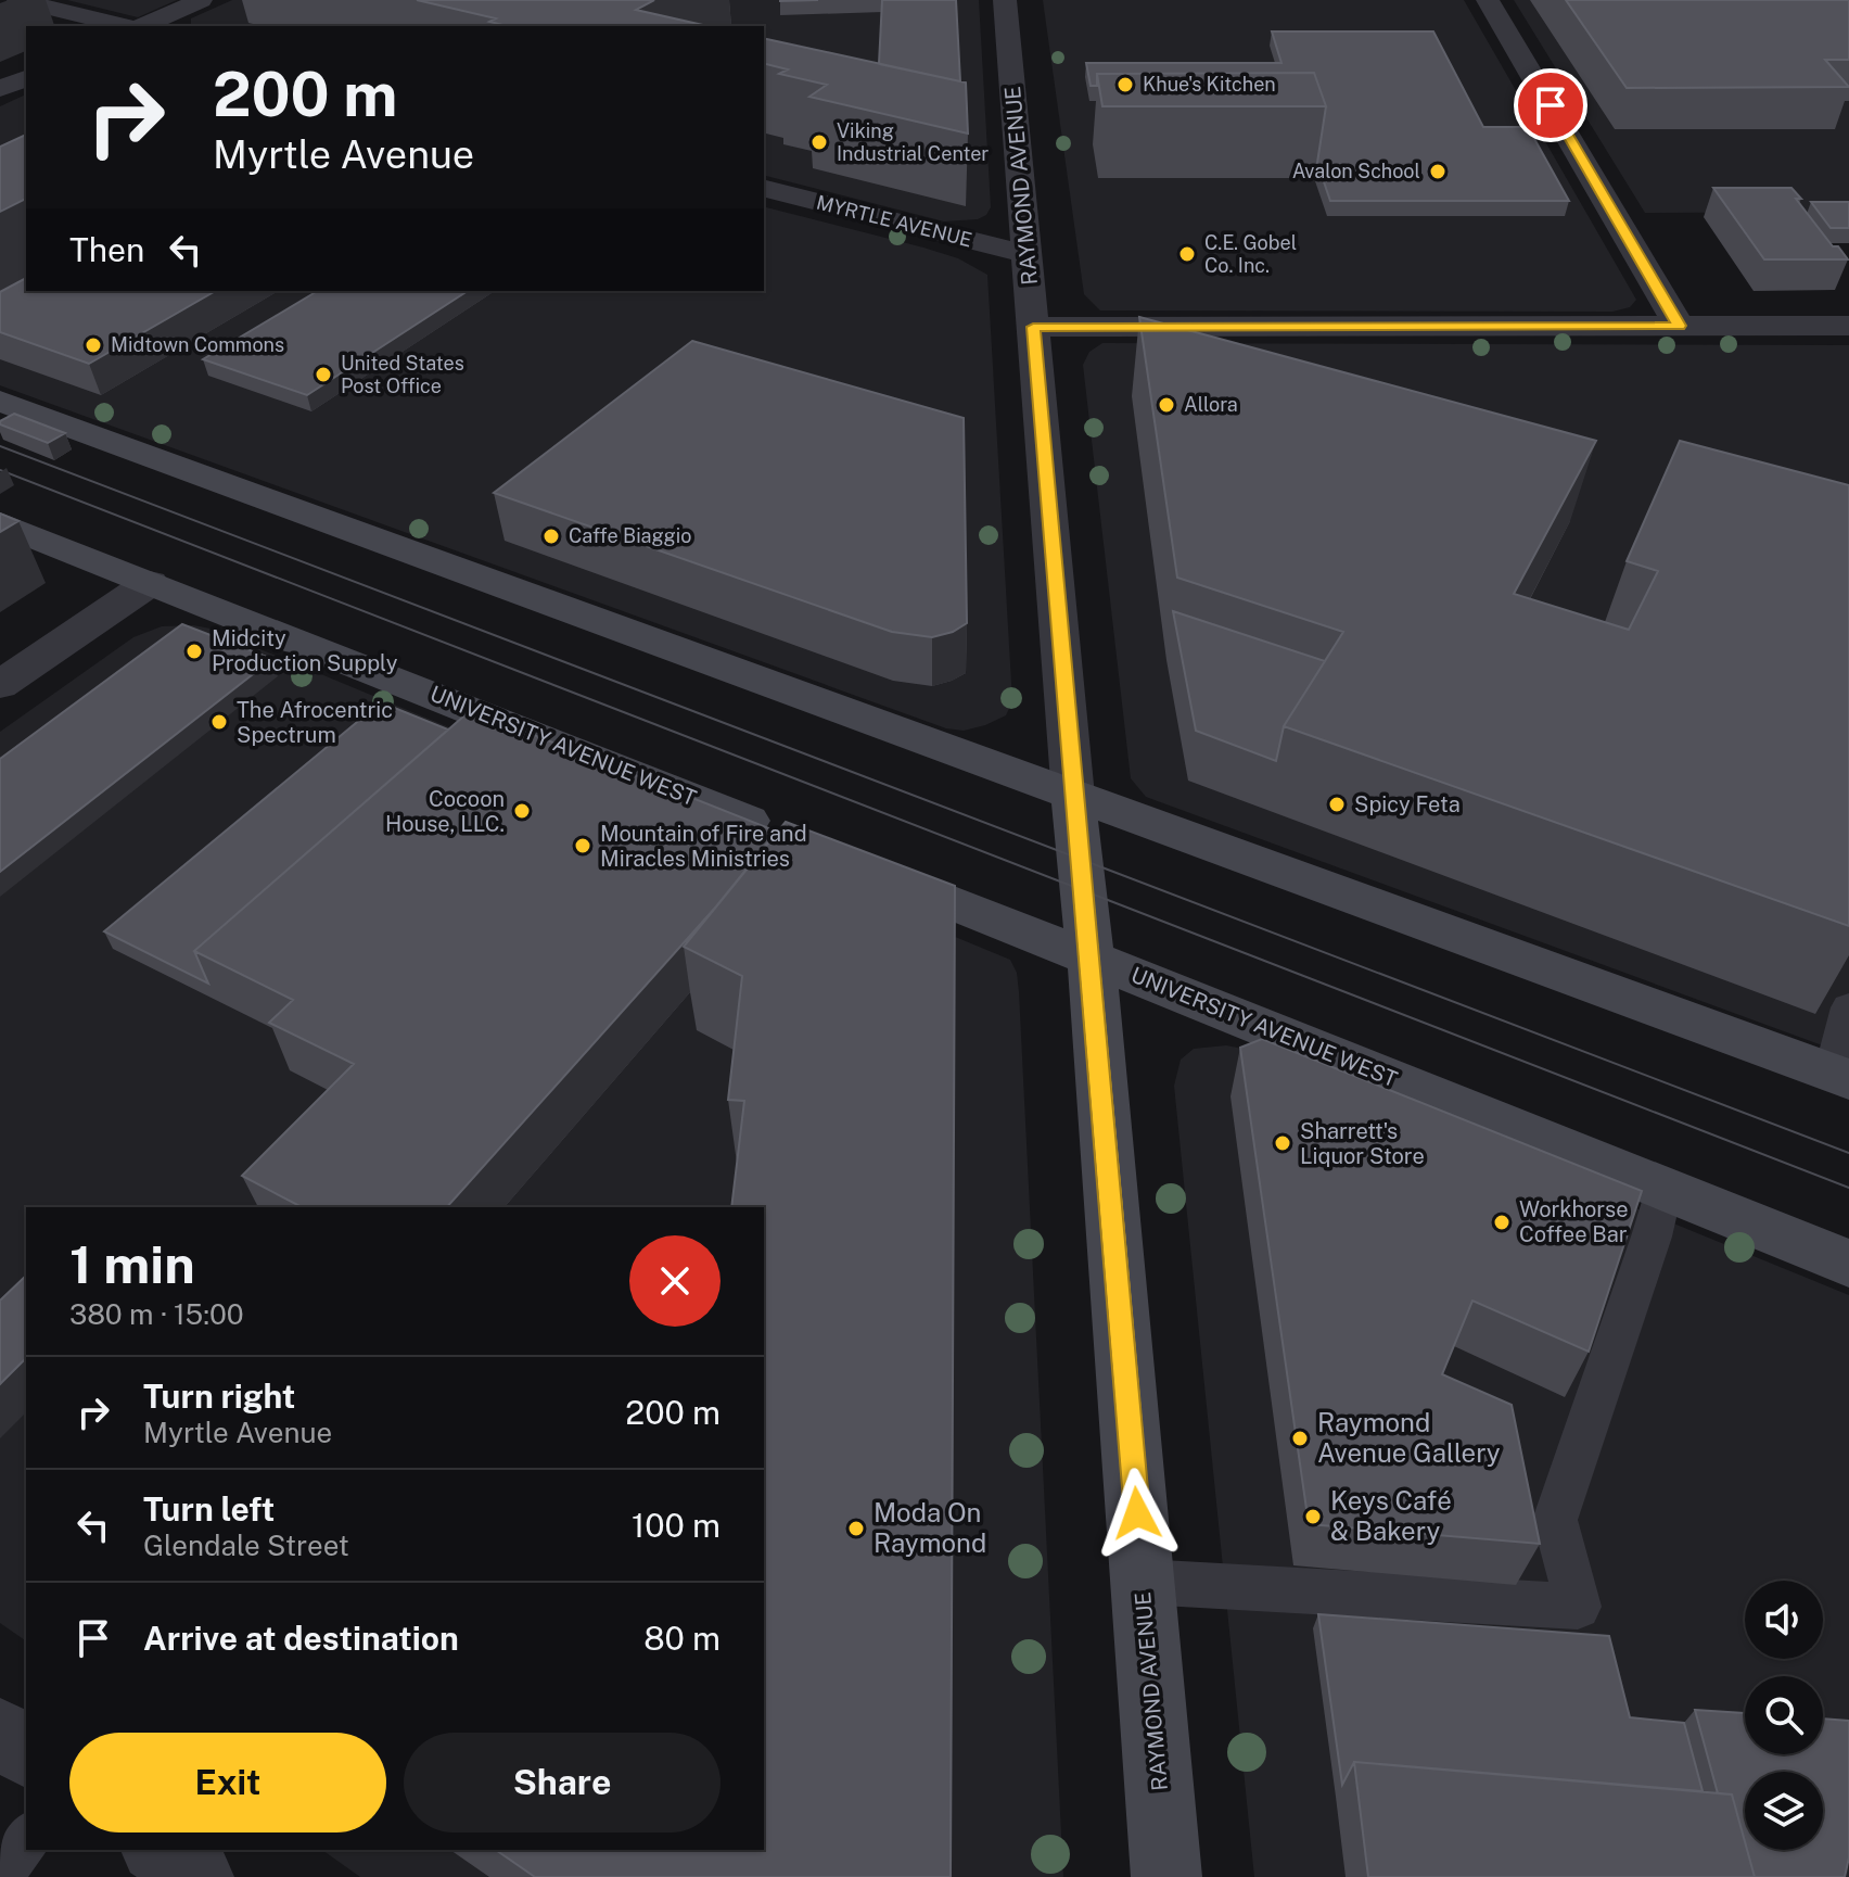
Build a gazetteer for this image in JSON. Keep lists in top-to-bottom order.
{
  "streets": {
    "main road": ["RAYMOND AVENUE", "UNIVERSITY AVENUE WEST"],
    "street": ["MYRTLE AVENUE"]
  },
  "crossings": [
    ["RAYMOND AVENUE", "MYRTLE AVENUE"],
    ["RAYMOND AVENUE", "UNIVERSITY AVENUE WEST"]
  ],
  "places": [
    "Khue's Kitchen",
    "Viking Industrial Center",
    "Avalon School",
    "C.E. Gobel Co. Inc.",
    "Midtown Commons",
    "United States Post Office",
    "Allora",
    "Caffe Biaggio",
    "Midcity Production Supply",
    "The Afrocentric Spectrum",
    "Spicy Feta",
    "Cocoon House, LLC.",
    "Mountain of Fire and Miracles Ministries",
    "Sharrett's Liquor Store",
    "Workhorse Coffee Bar",
    "Raymond Avenue Gallery",
    "Keys Café & Bakery",
    "Moda On Raymond"
  ],
  "page": {
    "turn": ["200 m", "Myrtle Avenue"],
    "then": "Then",
    "heading": ["1 min", "380 m · 15:00"],
    "list": [
      {
        "name": "Turn right",
        "note": "Myrtle Avenue",
        "value": "200 m"
      },
      {
        "name": "Turn left",
        "note": "Glendale Street",
        "value": "100 m"
      },
      {
        "name": "Arrive at destination",
        "value": "80 m"
      }
    ],
    "buttons": ["Exit", "Share"]
  }
}
